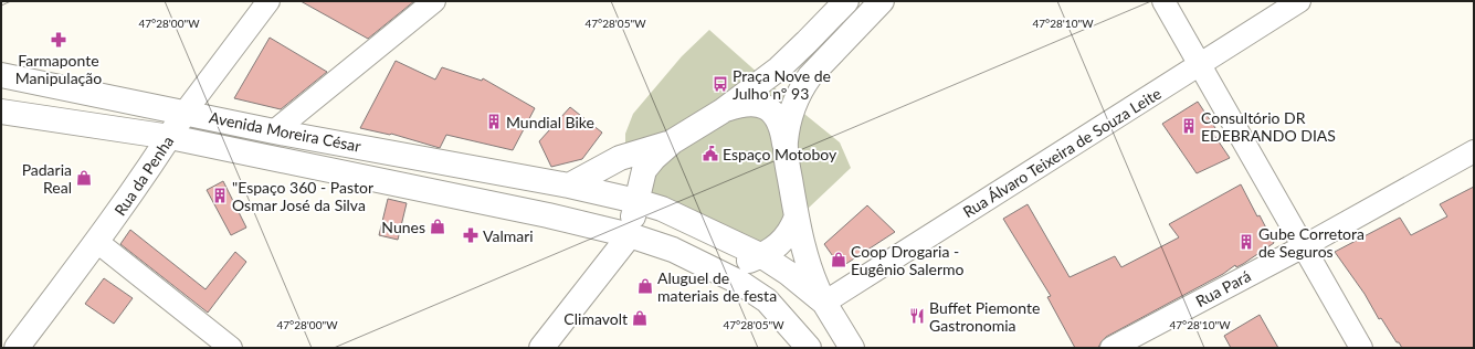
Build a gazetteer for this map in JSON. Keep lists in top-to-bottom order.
{
  "streets": {
    "main road": ["Avenida Moreira César", "Rua da Penha"],
    "street": ["Rua Álvaro Teixeira de Souza Leite", "Rua Pará"]
  },
  "crossings": [
    ["Avenida Moreira César", "Rua Álvaro Teixeira de Souza Leite"],
    ["Avenida Moreira César", "Rua da Penha"]
  ],
  "places": {
    "pharmacy": ["Farmaponte Manipulação", "Valmari"],
    "bus stop": ["Praça Nove de Julho nº 93"],
    "building": [
      "Mundial Bike",
      "Consultório DR EDEBRANDO DIAS",
      "\"Espaço 360 - Pastor Osmar José da Silva",
      "Gube Corretora de Seguros"
    ],
    "public building": ["Espaço Motoboy"],
    "shop": [
      "Padaria Real",
      "Nunes",
      "Coop Drogaria - Eugênio Salermo",
      "Aluguel de materiais de festa",
      "Climavolt"
    ],
    "restaurant": ["Buffet Piemonte Gastronomia"]
  },
  "coordinates": ["47°28'00\"W", "47°28'05\"W", "47°28'10\"W"]
}
